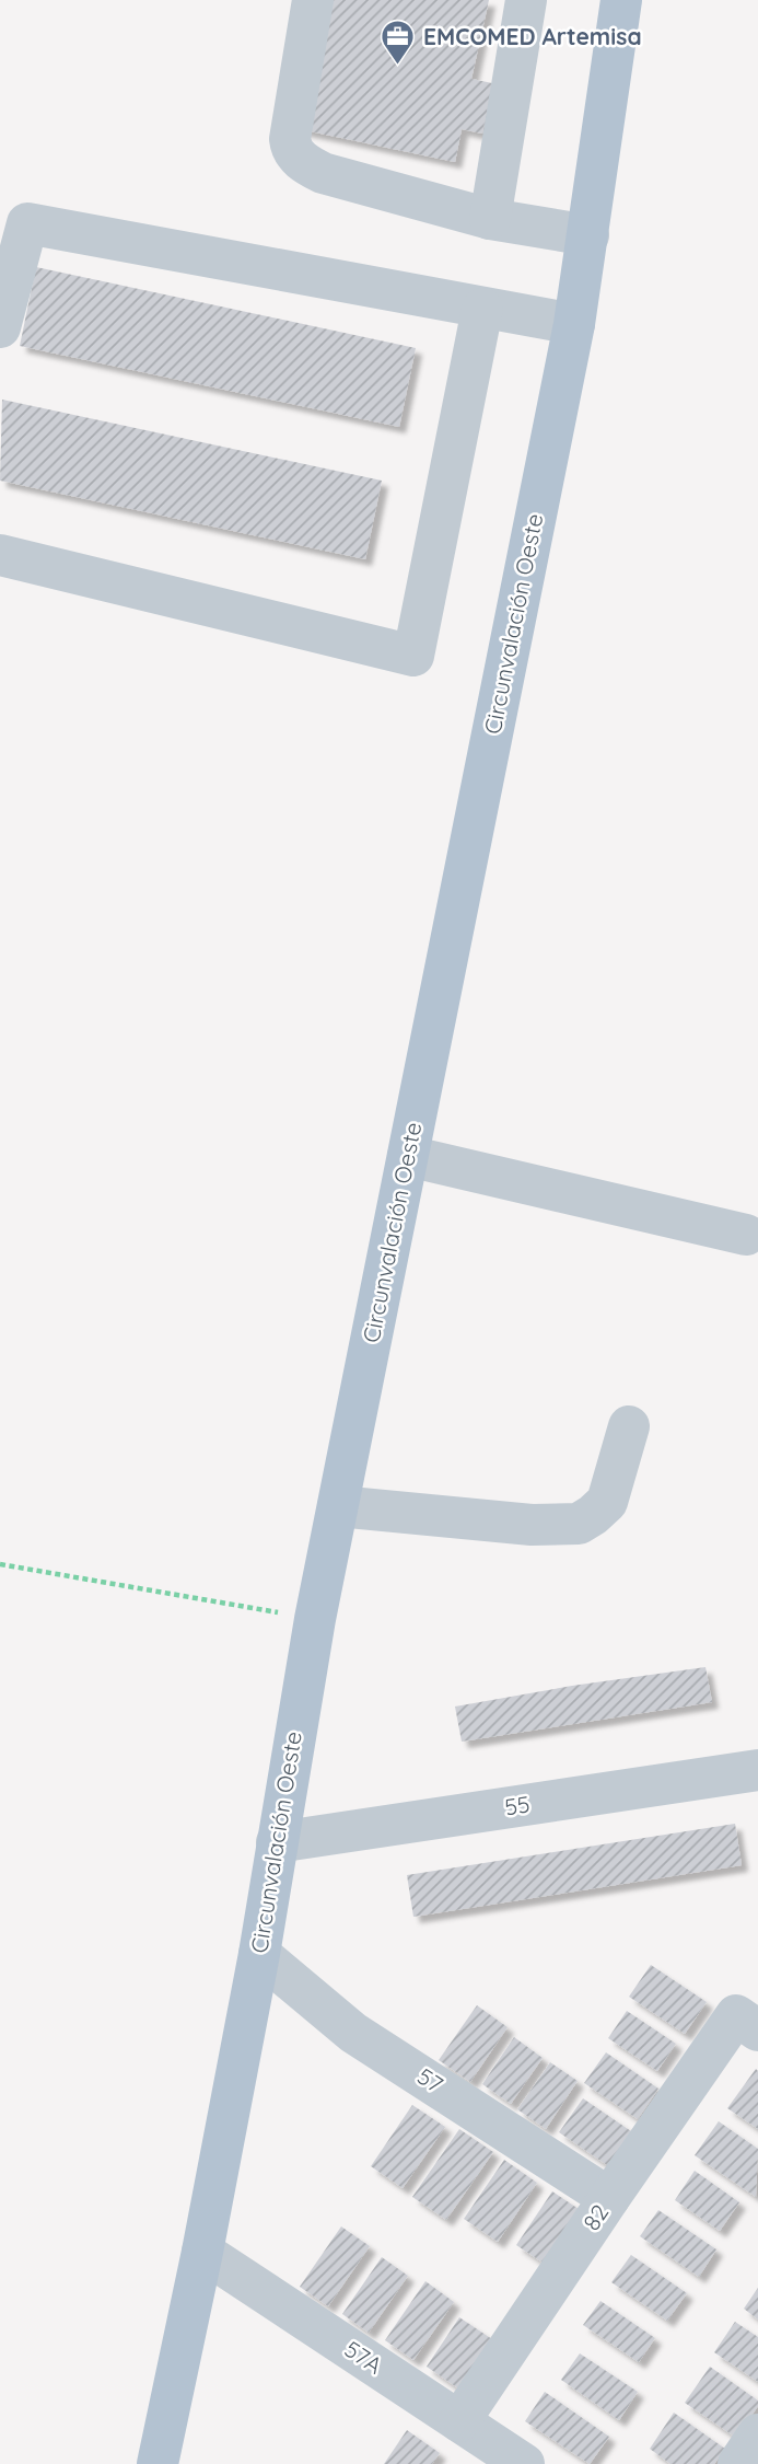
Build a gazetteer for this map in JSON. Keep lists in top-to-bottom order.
{
  "streets": {
    "main road": ["Circunvalación Oeste"],
    "street": [
      "55",
      "57",
      "82",
      "57A"
    ]
  },
  "crossings": [
    ["Circunvalación Oeste", "55"],
    ["Circunvalación Oeste", "57"],
    ["Circunvalación Oeste", "57A"],
    ["57", "82"],
    ["82", "57A"]
  ],
  "places": {
    "office": ["EMCOMED Artemisa"]
  }
}
